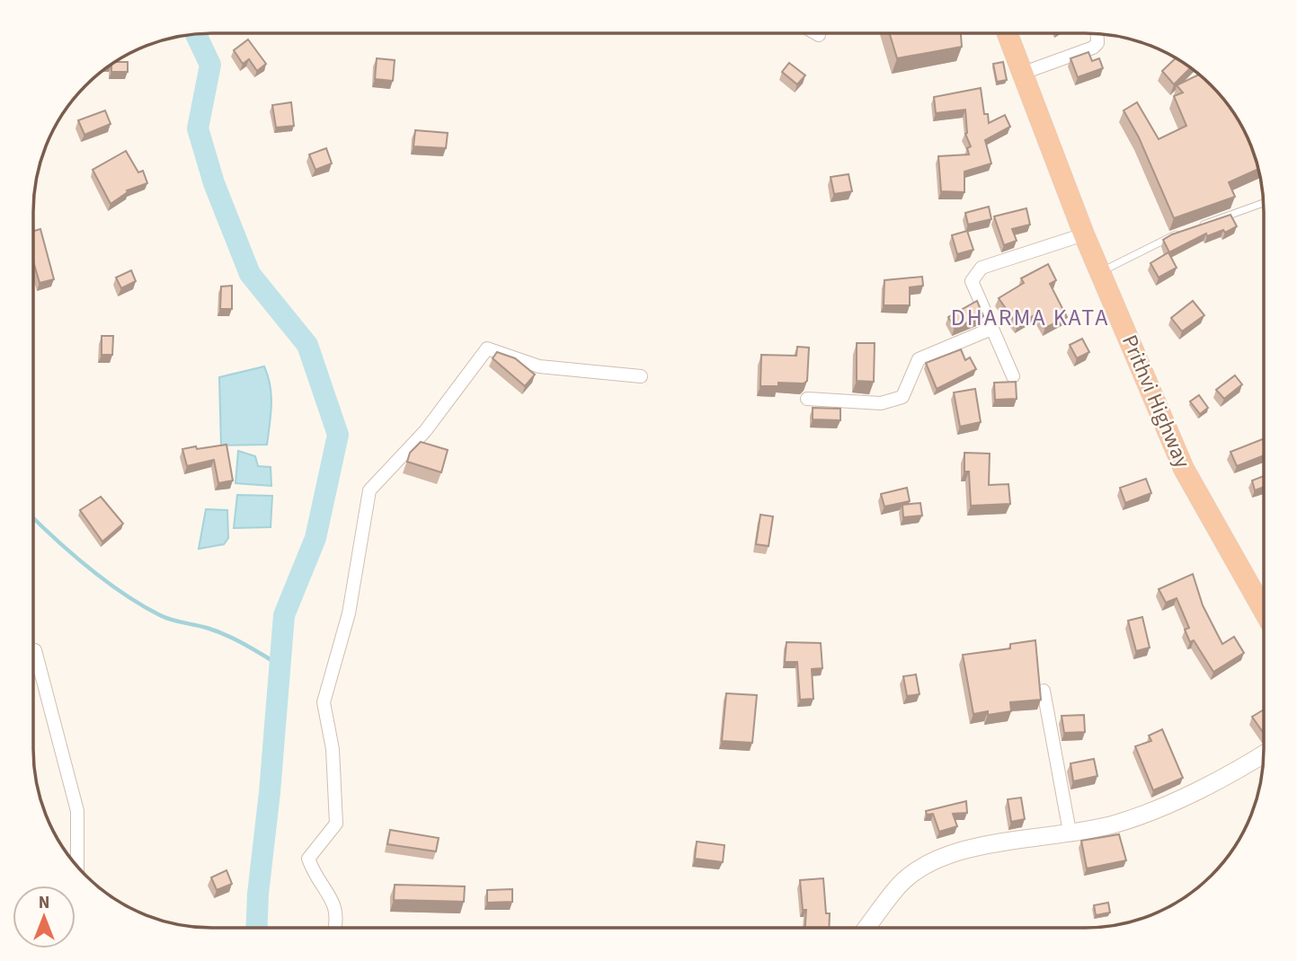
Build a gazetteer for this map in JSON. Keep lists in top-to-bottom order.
{
  "streets": {
    "highway": ["Prithvi Highway"]
  },
  "districts": ["DHARMA KATA"],
  "north": "top"
}
